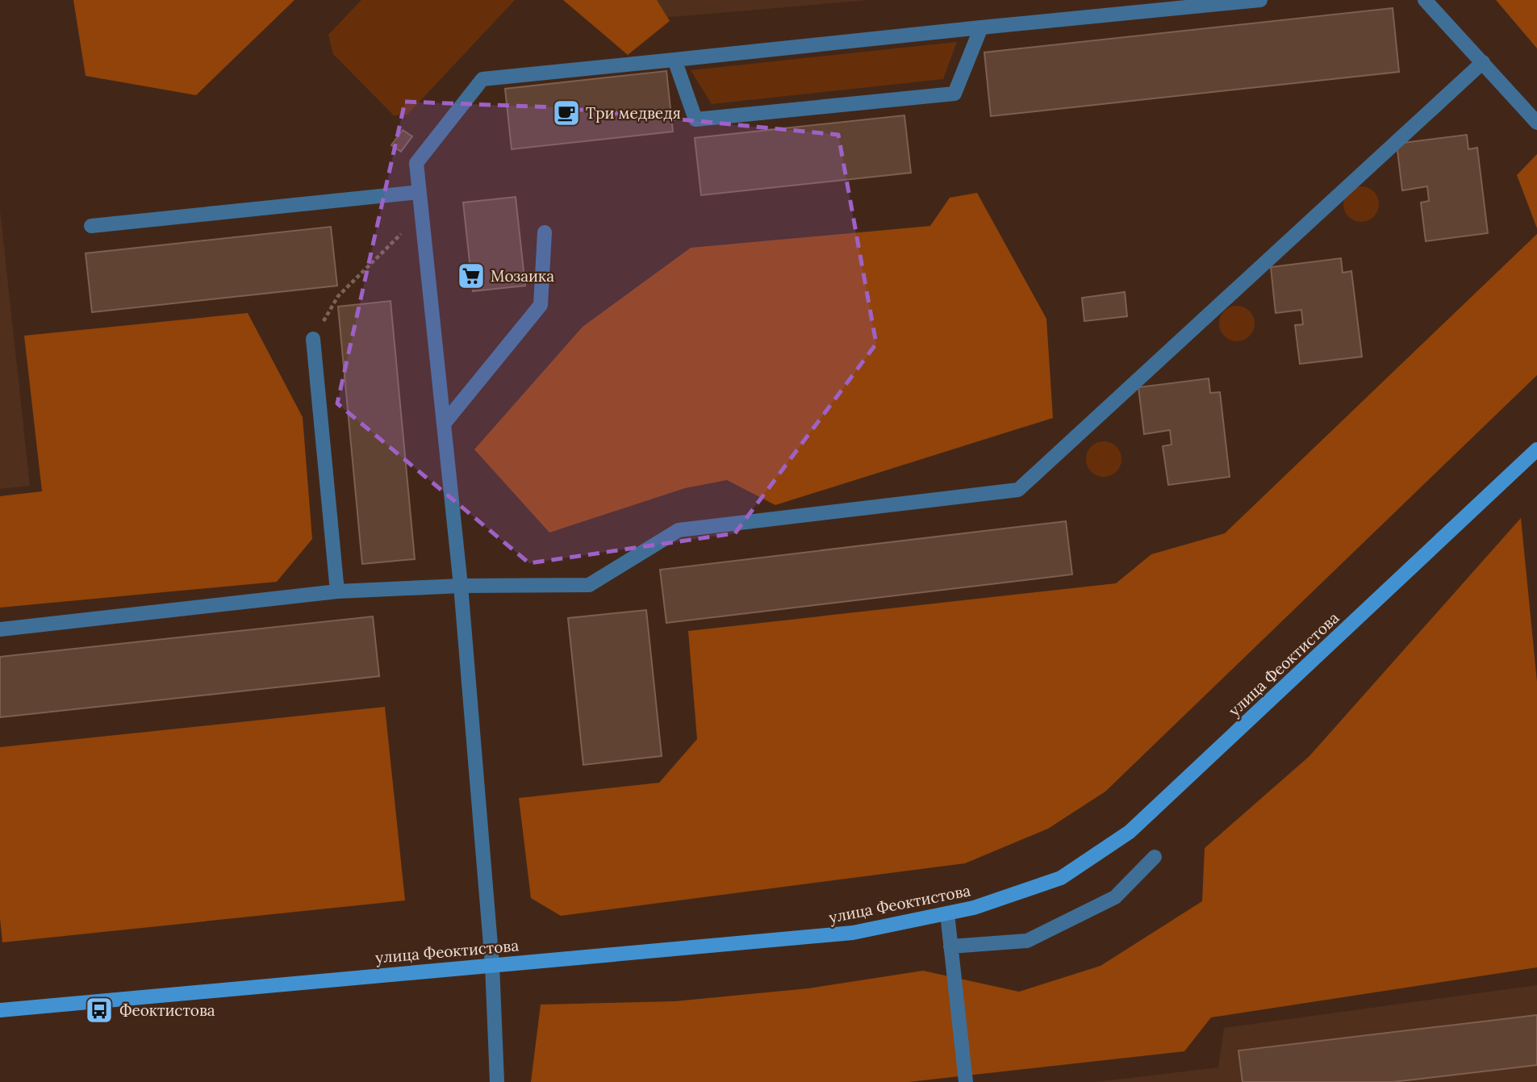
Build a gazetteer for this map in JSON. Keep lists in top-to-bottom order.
{
  "streets": {
    "street": ["улица Феоктистова"]
  },
  "places": {
    "cafe": ["Три медведя"],
    "supermarket": ["Мозаика"],
    "bus stop": ["Феоктистова"]
  }
}
